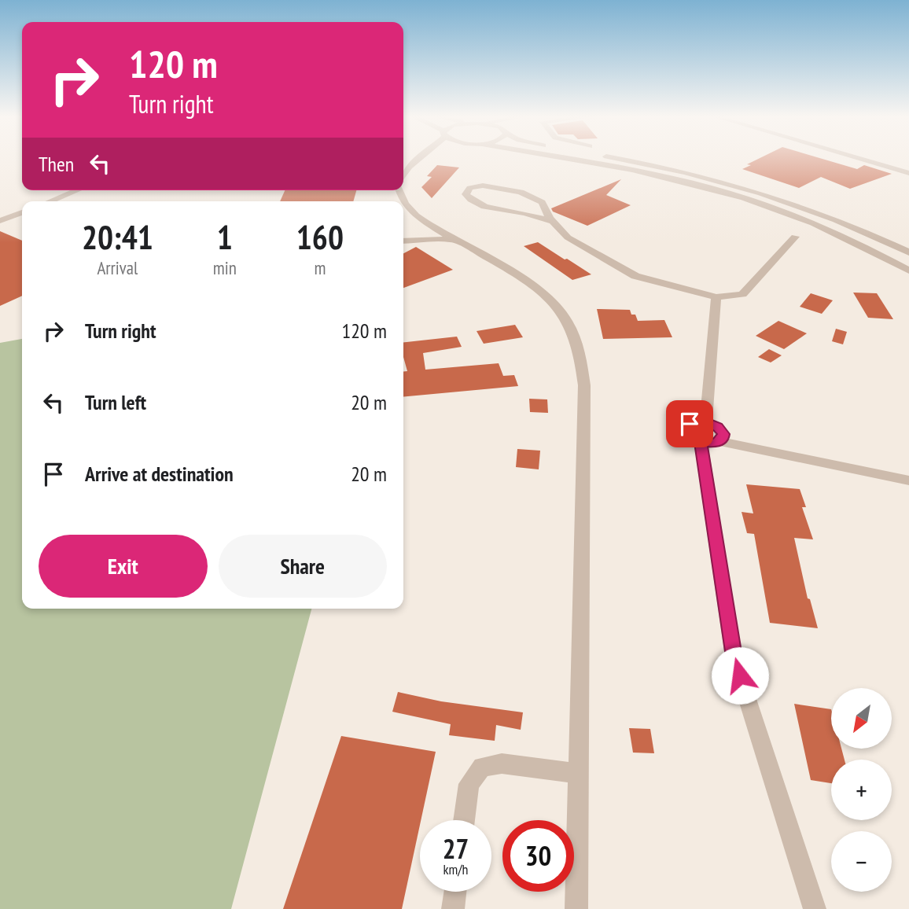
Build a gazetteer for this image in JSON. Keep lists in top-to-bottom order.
{
  "north": "bottom left",
  "page": {
    "turn": ["120 m", "Turn right"],
    "then": "Then",
    "eta": [
      "20:41",
      "Arrival",
      "1",
      "min",
      "160",
      "m"
    ],
    "list": [
      {
        "name": "Turn right",
        "value": "120 m"
      },
      {
        "name": "Turn left",
        "value": "20 m"
      },
      {
        "name": "Arrive at destination",
        "value": "20 m"
      }
    ],
    "buttons": ["Exit", "Share"],
    "map_buttons": ["+", "−"],
    "speed": "27 km/h",
    "limit": "30"
  }
}
